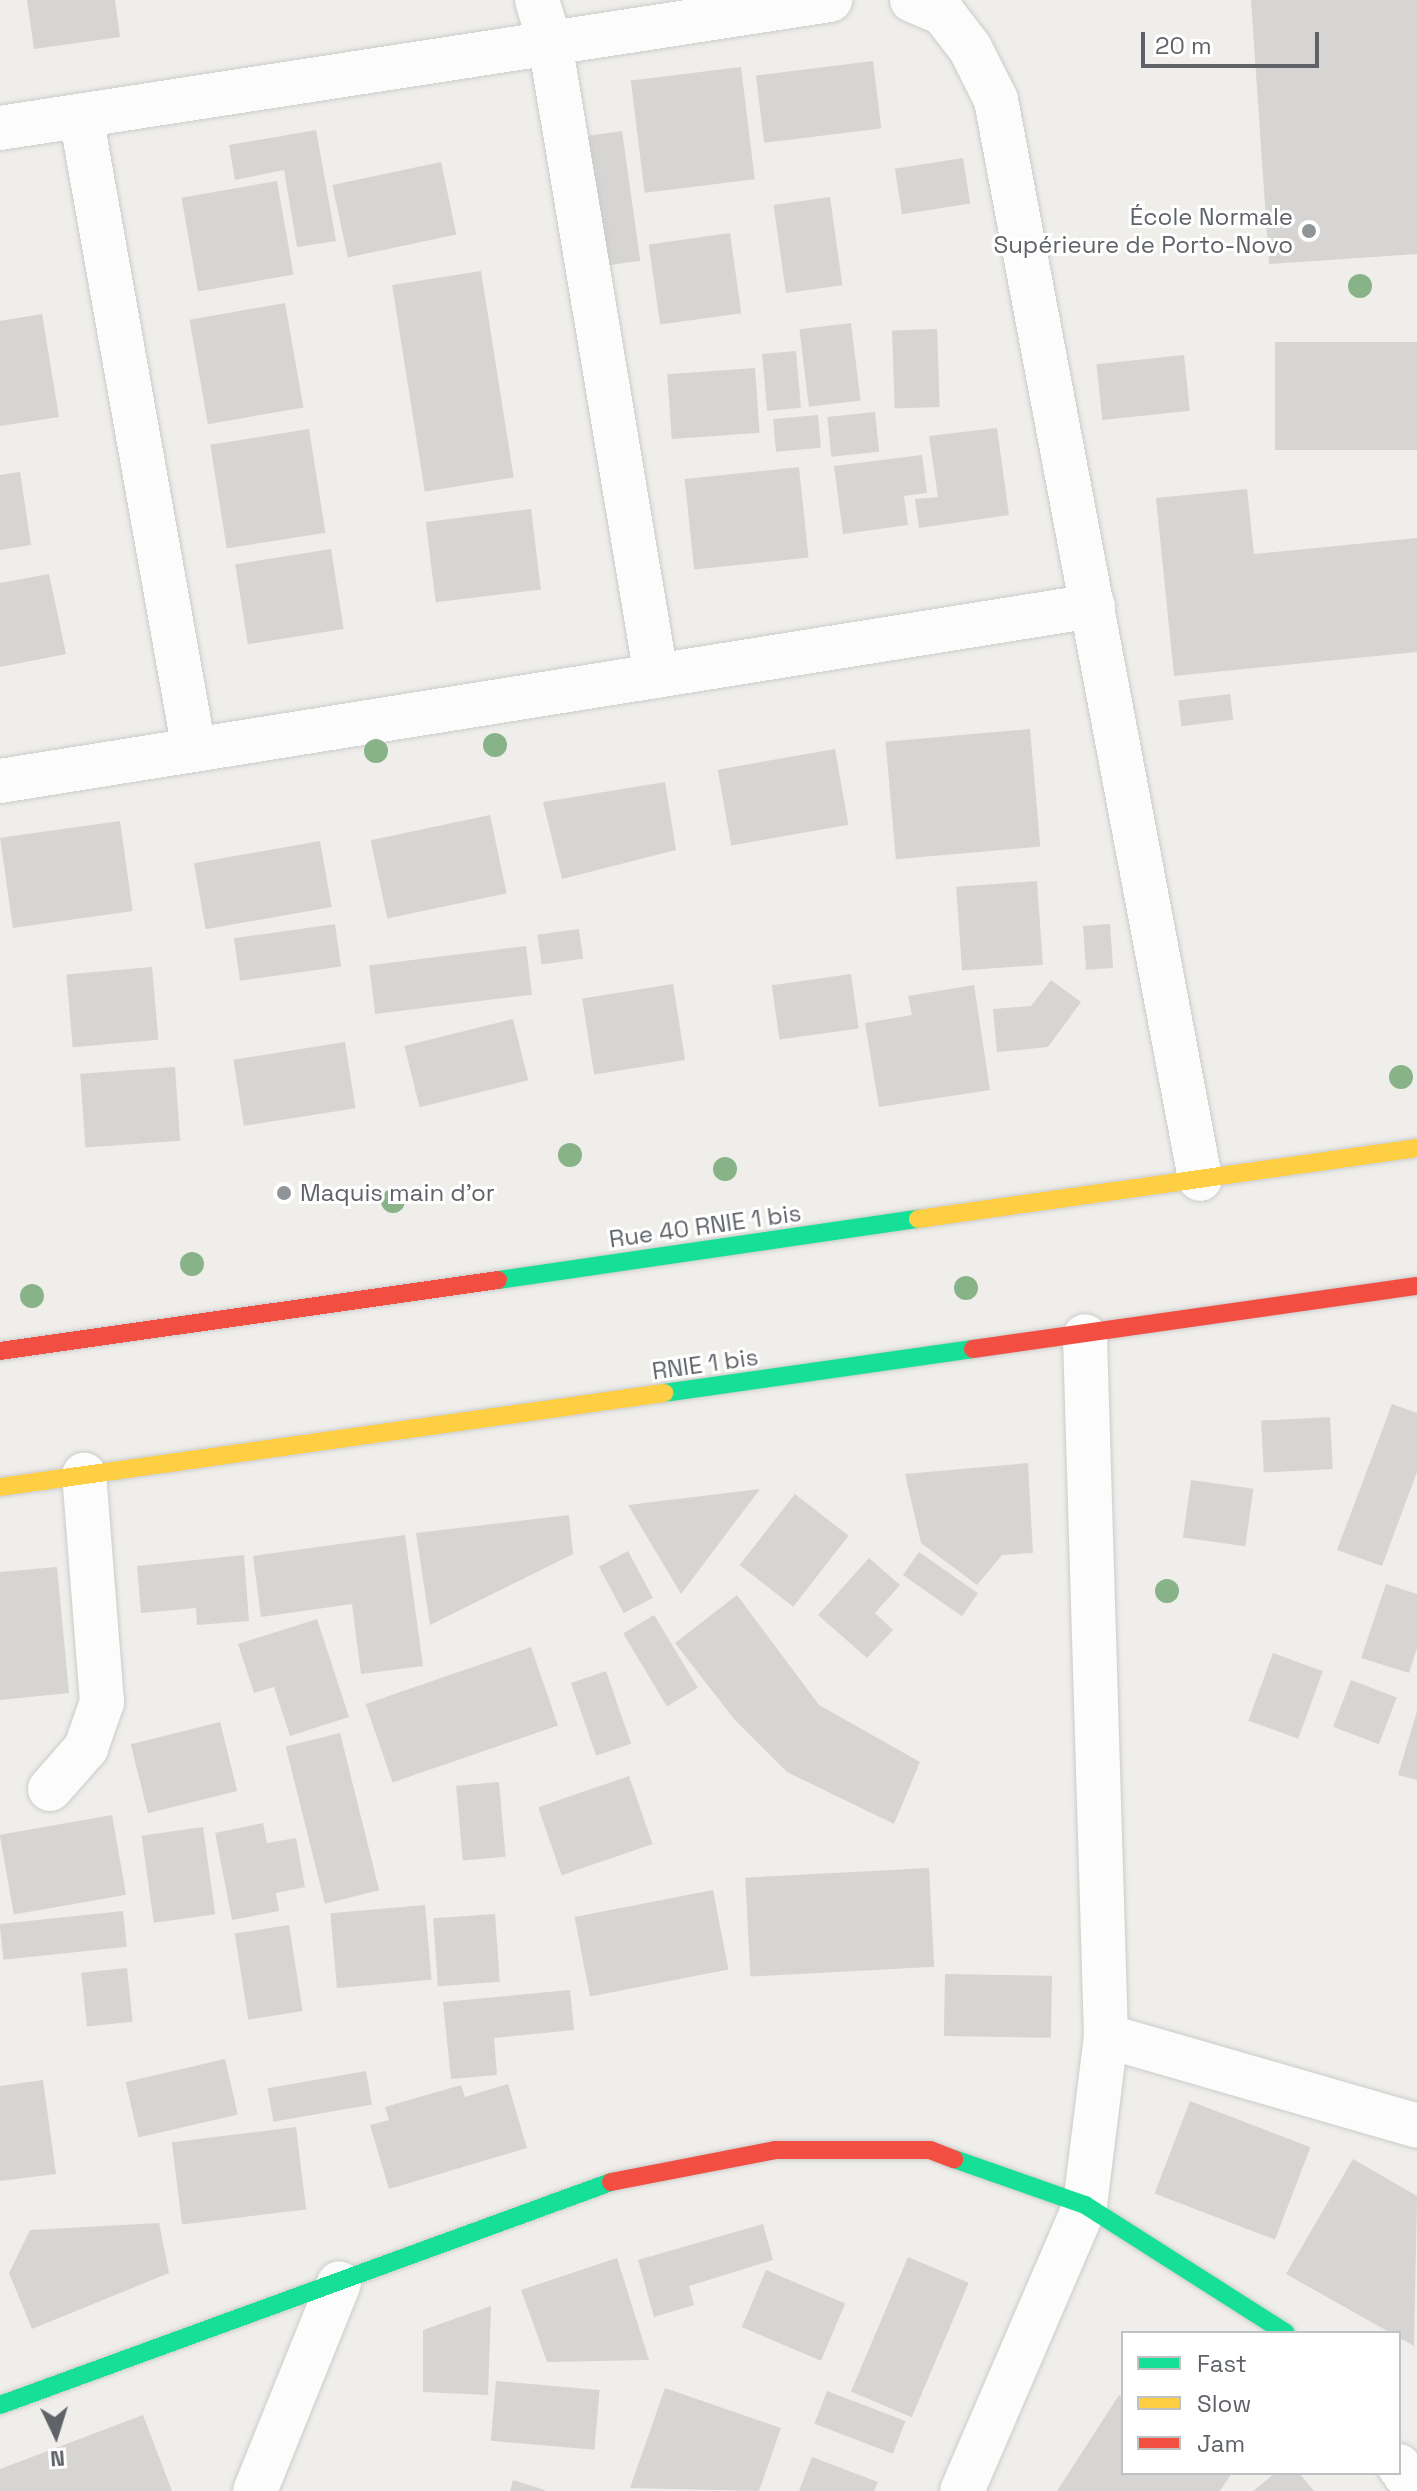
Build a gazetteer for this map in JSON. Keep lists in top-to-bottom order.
{
  "streets": {
    "main road": ["Rue 40 RNIE 1 bis", "RNIE 1 bis"]
  },
  "places": ["École Normale Supérieure de Porto-Novo", "Maquis main d'or"],
  "legend": ["Fast", "Slow", "Jam"],
  "scale_bar": "20 m",
  "north": "bottom"
}
